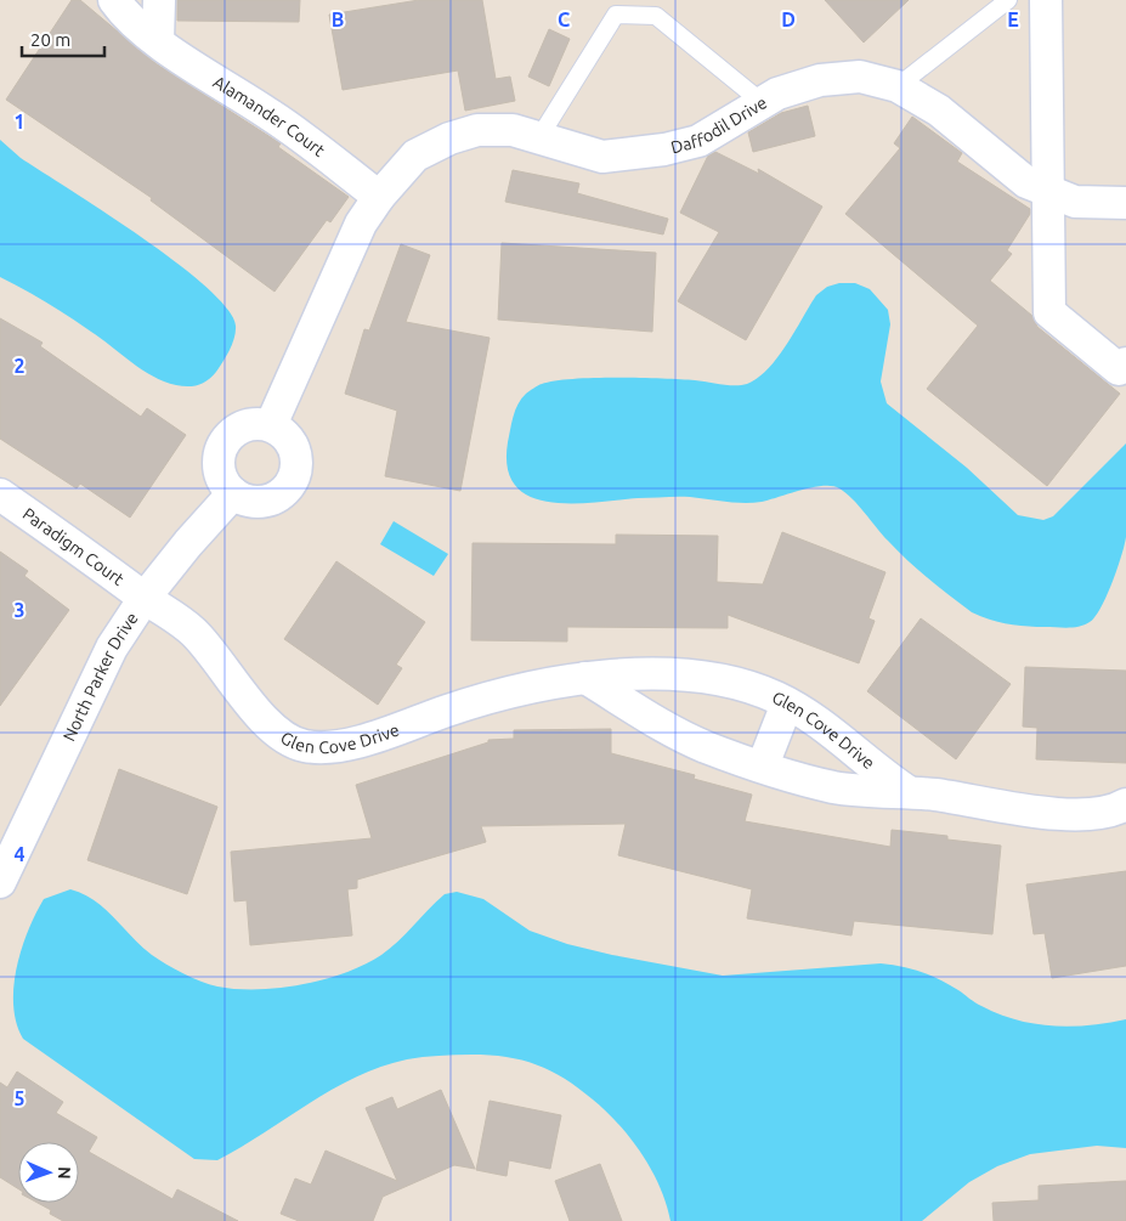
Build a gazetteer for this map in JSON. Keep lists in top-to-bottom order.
{
  "streets": {
    "street": [
      "Alamander Court",
      "Daffodil Drive",
      "Paradigm Court",
      "North Parker Drive",
      "Glen Cove Drive"
    ]
  },
  "crossings": [
    ["Alamander Court", "Daffodil Drive"],
    ["Paradigm Court", "North Parker Drive"],
    ["Paradigm Court", "Glen Cove Drive"],
    ["North Parker Drive", "Glen Cove Drive"]
  ],
  "scale_bar": "20 m",
  "north": "right",
  "grid": {
    "columns": [
      "B",
      "C",
      "D",
      "E"
    ],
    "rows": [
      "1",
      "2",
      "3",
      "4",
      "5"
    ]
  }
}
